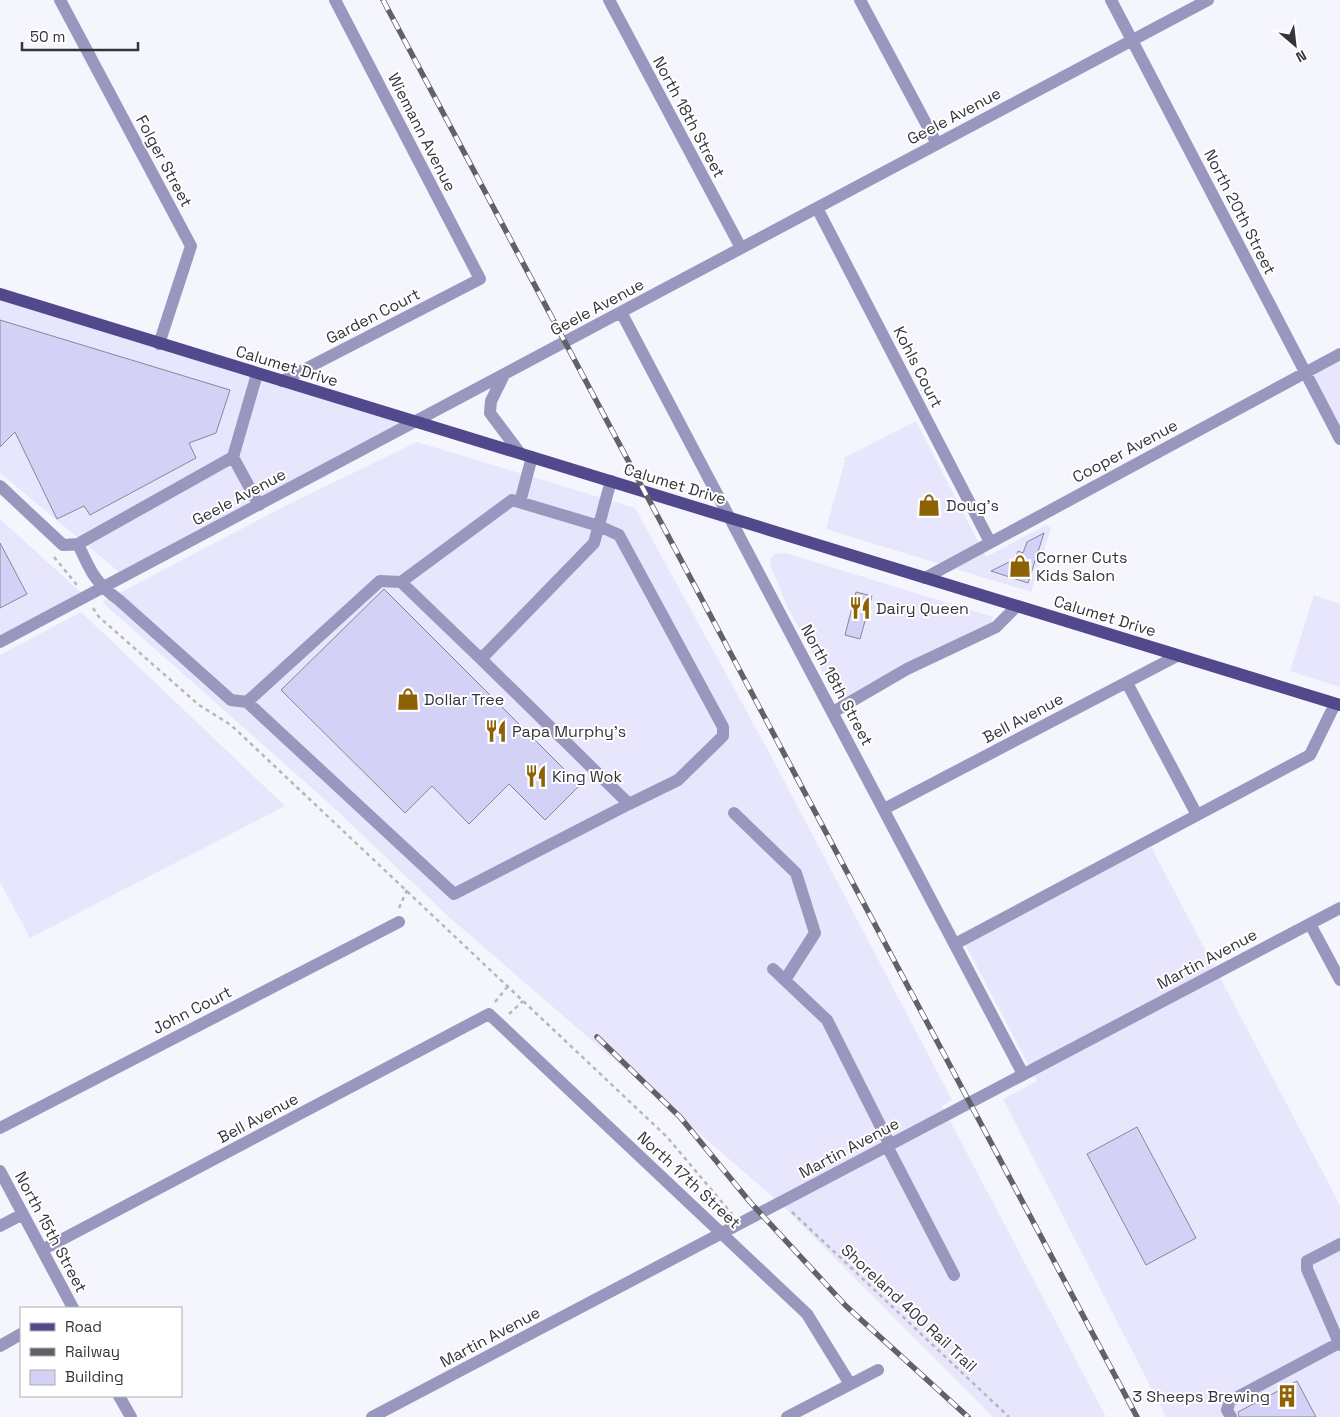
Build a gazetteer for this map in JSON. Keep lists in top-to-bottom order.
{
  "streets": {
    "main road": ["Calumet Drive"],
    "street": [
      "Geele Avenue",
      "North 18th Street",
      "Wiemann Avenue",
      "Folger Street",
      "North 20th Street",
      "Garden Court",
      "Kohls Court",
      "Cooper Avenue",
      "Bell Avenue",
      "Martin Avenue",
      "John Court",
      "North 17th Street",
      "North 15th Street"
    ],
    "path": ["Shoreland 400 Rail Trail"]
  },
  "crossings": [
    ["Geele Avenue", "North 18th Street"],
    ["Geele Avenue", "North 20th Street"],
    ["Geele Avenue", "Calumet Drive"],
    ["Geele Avenue", "Kohls Court"],
    ["North 18th Street", "Calumet Drive"],
    ["North 18th Street", "Bell Avenue"],
    ["North 18th Street", "Martin Avenue"],
    ["Wiemann Avenue", "Garden Court"],
    ["Folger Street", "Calumet Drive"],
    ["North 20th Street", "Cooper Avenue"],
    ["Garden Court", "Calumet Drive"],
    ["Calumet Drive", "Cooper Avenue"],
    ["Calumet Drive", "Bell Avenue"],
    ["Kohls Court", "Cooper Avenue"],
    ["Bell Avenue", "North 17th Street"],
    ["Bell Avenue", "North 15th Street"],
    ["Martin Avenue", "North 17th Street"]
  ],
  "places": {
    "shop": ["Doug's", "Corner Cuts Kids Salon", "Dollar Tree"],
    "restaurant": ["Dairy Queen", "Papa Murphy's", "King Wok"],
    "building": ["3 Sheeps Brewing"]
  },
  "legend": ["Road", "Railway", "Building"],
  "scale_bar": "50 m",
  "north": "bottom right"
}
